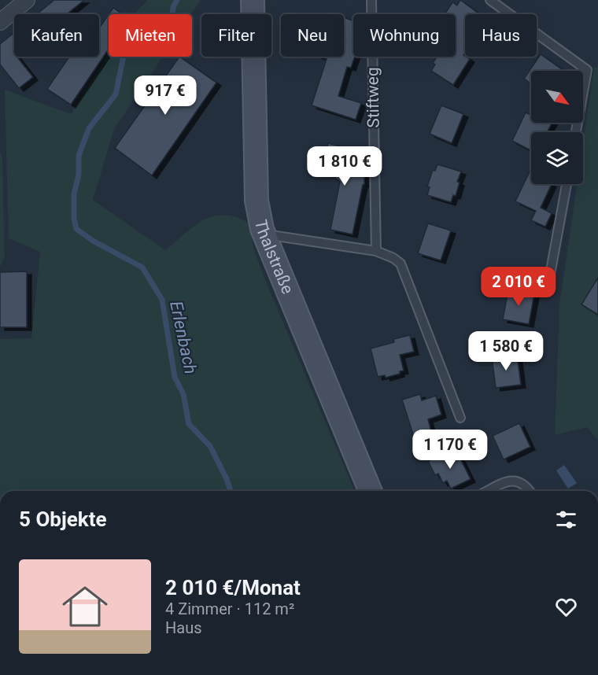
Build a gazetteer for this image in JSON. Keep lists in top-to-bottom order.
{
  "streets": {
    "street": ["Thalstraße"],
    "lane": ["Stiftweg"]
  },
  "water": ["Erlenbach"],
  "north": "bottom right",
  "page": {
    "chip": [
      "Kaufen",
      "Mieten",
      "Filter",
      "Neu",
      "Wohnung",
      "Haus"
    ],
    "price": [
      "917 €",
      "1 810 €",
      "2 010 €",
      "1 580 €",
      "1 170 €"
    ],
    "heading": "5 Objekte",
    "list": [
      {
        "name": "2 010 €/Monat",
        "note": "4 Zimmer · 112 m² · Haus"
      }
    ]
  }
}
